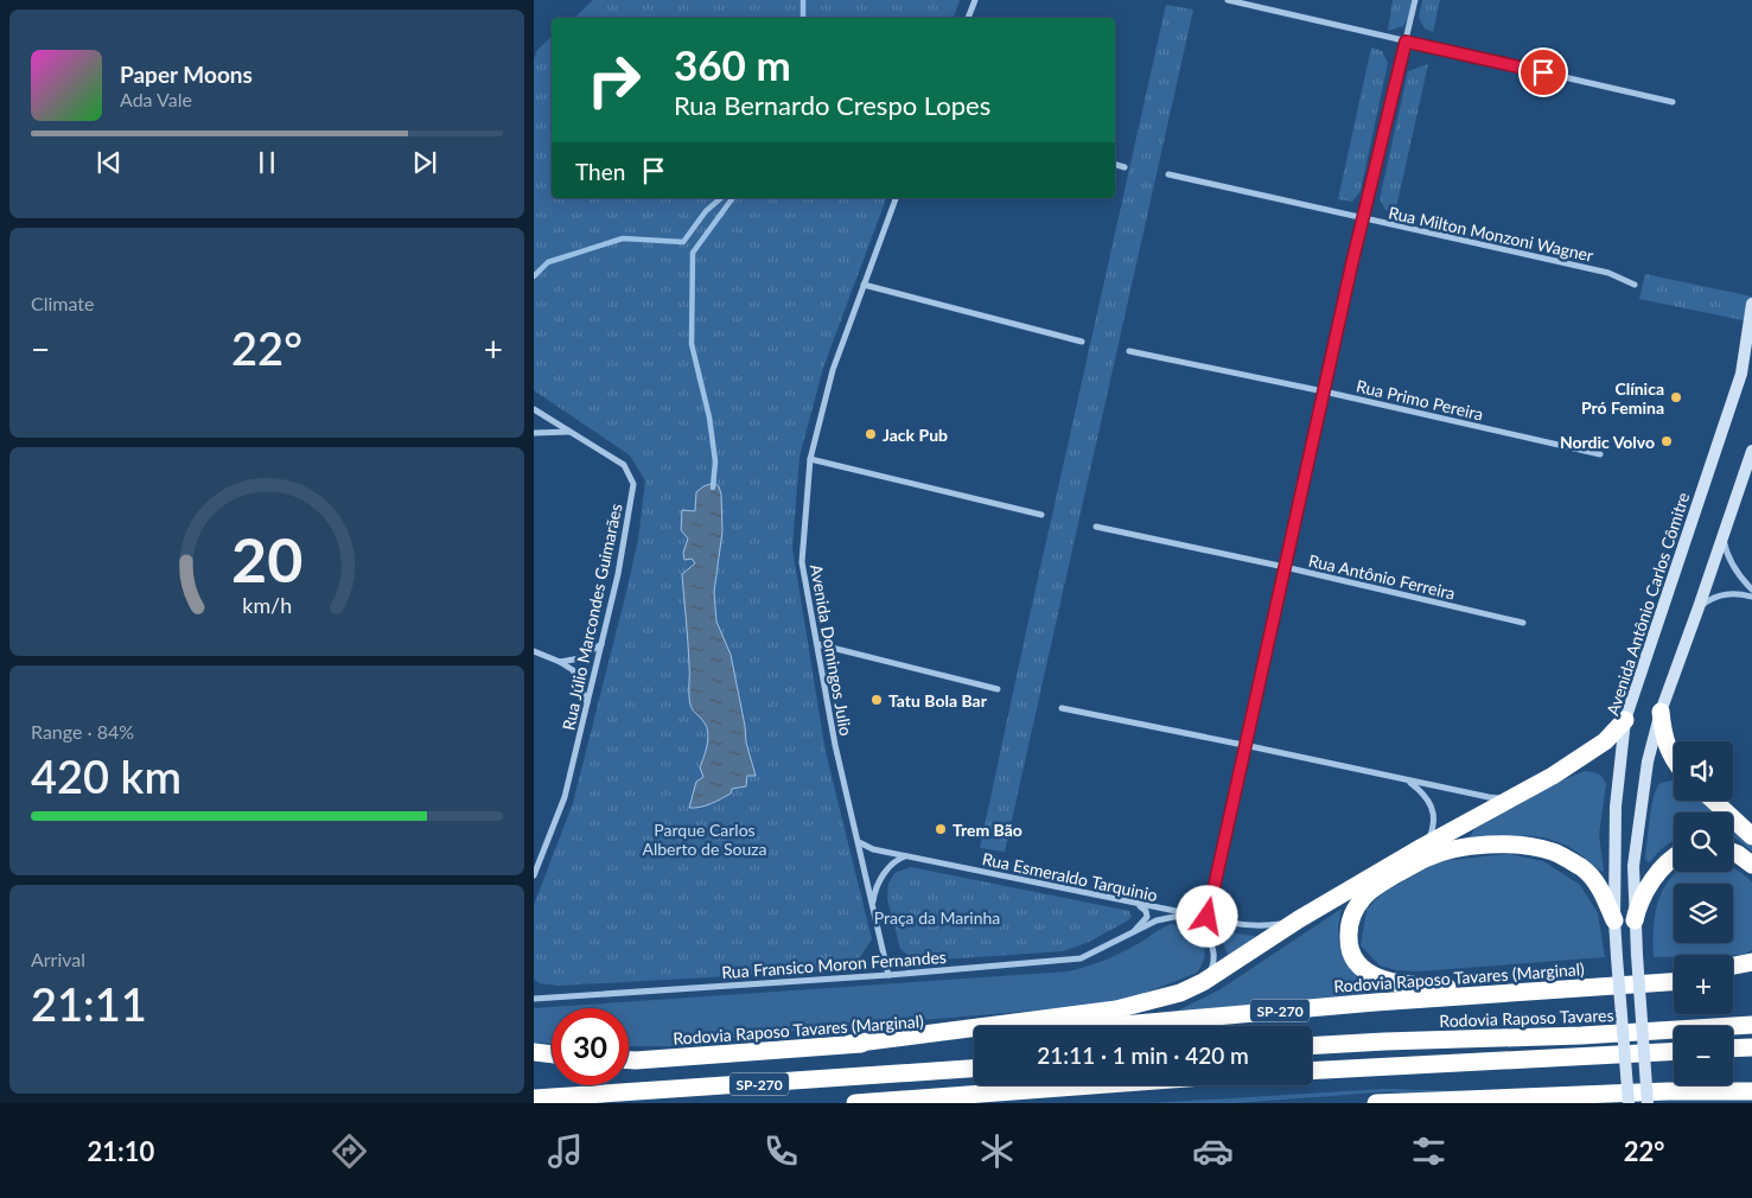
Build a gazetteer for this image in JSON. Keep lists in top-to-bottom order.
{
  "streets": {
    "highway": ["Rodovia Raposo Tavares (Marginal)", "SP-270", "Rodovia Raposo Tavares"],
    "main road": ["Avenida Antônio Carlos Cômitre"],
    "street": [
      "Rua Milton Monzoni Wagner",
      "Rua Primo Pereira",
      "Rua Antônio Ferreira",
      "Rua Júlio Marcondes Guimarães",
      "Avenida Domingos Julio",
      "Rua Esmeraldo Tarquinio",
      "Rua Fransico Moron Fernandes"
    ]
  },
  "crossings": [
    ["Avenida Domingos Julio", "Rua Esmeraldo Tarquinio"],
    ["Avenida Domingos Julio", "Rua Fransico Moron Fernandes"],
    ["Rua Esmeraldo Tarquinio", "Rua Fransico Moron Fernandes"],
    ["Rodovia Raposo Tavares (Marginal)", "SP-270"]
  ],
  "parks": ["Parque Carlos Alberto de Souza", "Praça da Marinha"],
  "places": [
    "Clínica Pró Femina",
    "Jack Pub",
    "Nordic Volvo",
    "Tatu Bola Bar",
    "Trem Bão"
  ],
  "page": {
    "turn": ["360 m", "Rua Bernardo Crespo Lopes"],
    "song": ["Paper Moons", "Ada Vale"],
    "then": "Then",
    "tile": [
      "Climate",
      ["Range · 84%", "420 km"],
      ["Arrival", "21:11"]
    ],
    "heat": ["−", "22°", "+"],
    "map_buttons": ["+", "−"],
    "limit": "30",
    "trip": "21:11 · 1 min · 420 m",
    "tabs": ["21:10", "22°"],
    "gauge": ["20", "km/h"]
  }
}
